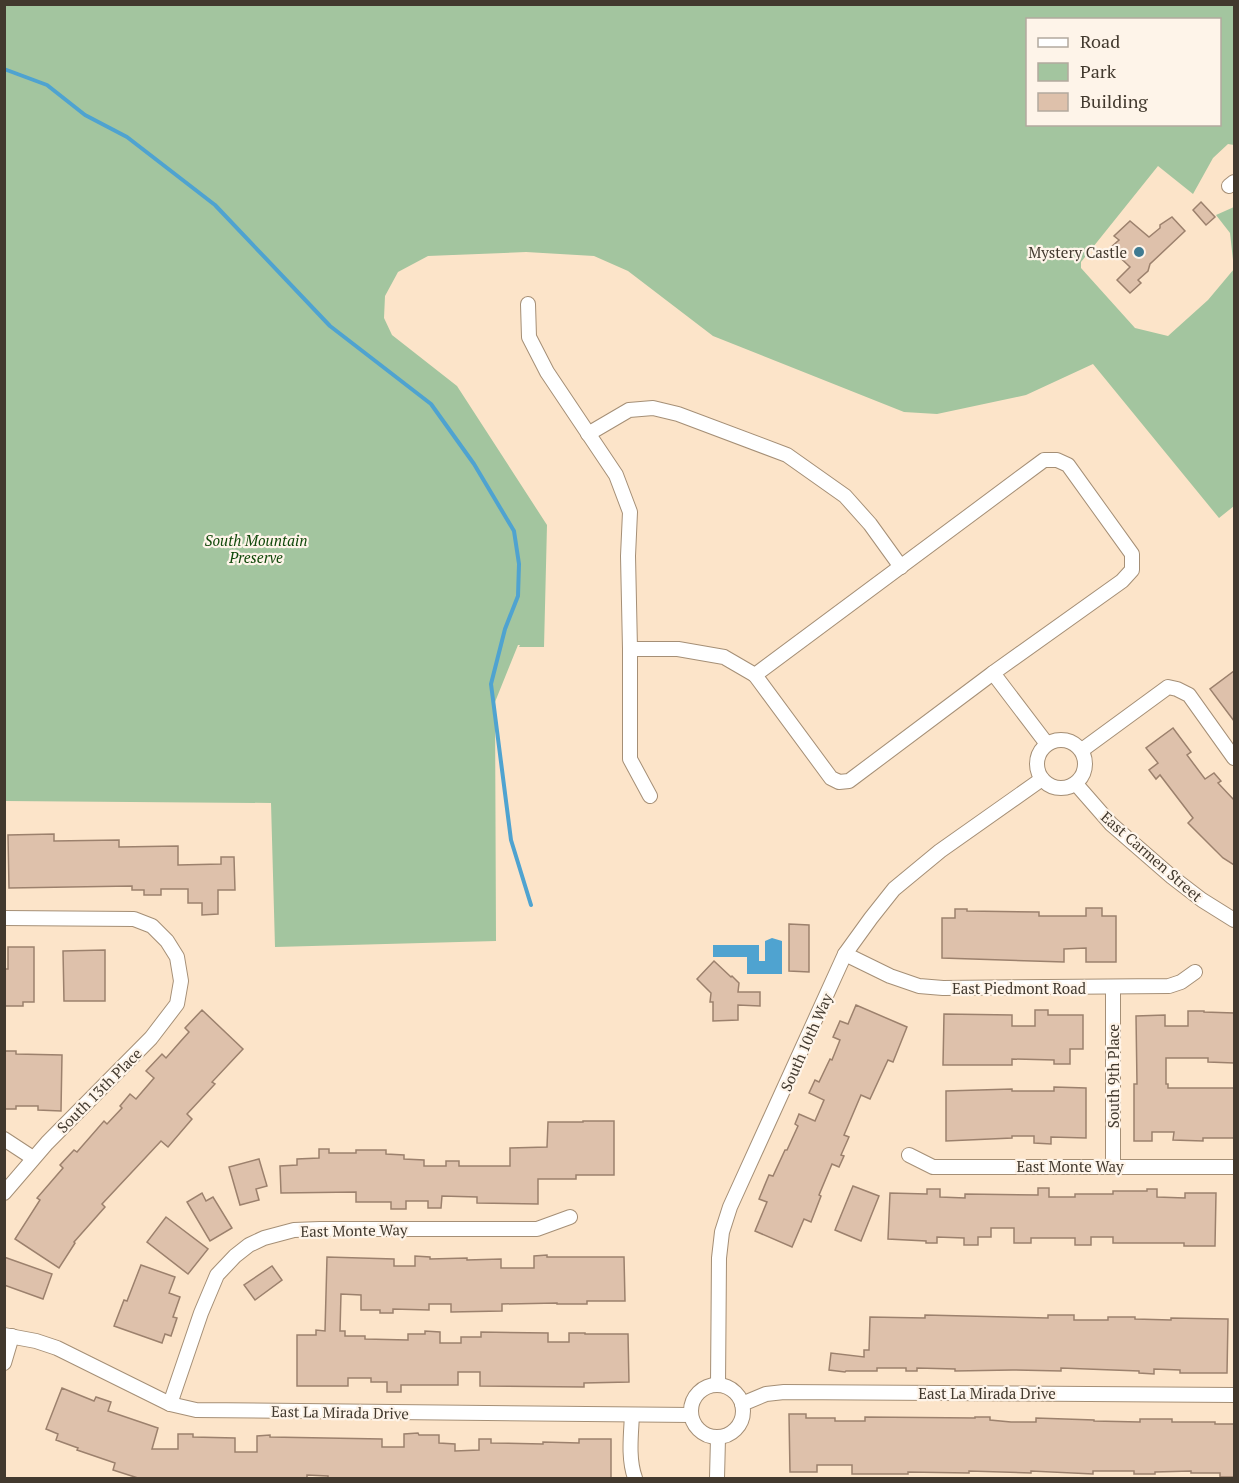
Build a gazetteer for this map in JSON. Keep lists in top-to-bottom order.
{
  "streets": {
    "street": [
      "East Carmen Street",
      "East Piedmont Road",
      "South 10th Way",
      "South 9th Place",
      "South 13th Place",
      "East Monte Way",
      "East La Mirada Drive"
    ]
  },
  "crossings": [
    ["East Carmen Street", "South 10th Way"],
    ["East Piedmont Road", "South 10th Way"],
    ["East Piedmont Road", "South 9th Place"],
    ["South 10th Way", "East La Mirada Drive"],
    ["South 9th Place", "East Monte Way"],
    ["East Monte Way", "East La Mirada Drive"]
  ],
  "parks": ["South Mountain Preserve"],
  "places": ["Mystery Castle"],
  "legend": ["Road", "Park", "Building"]
}
